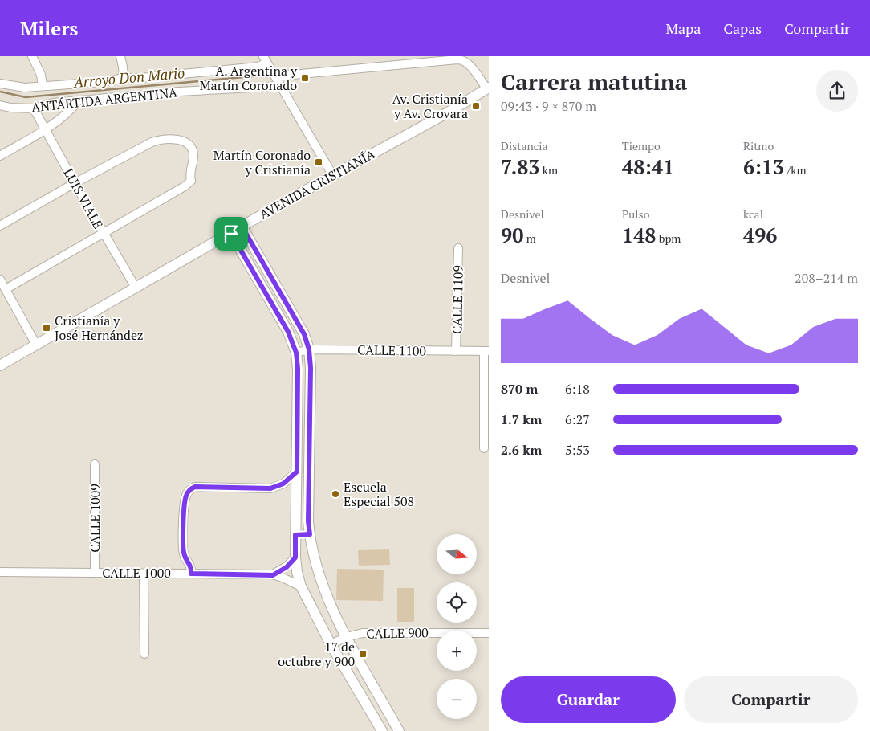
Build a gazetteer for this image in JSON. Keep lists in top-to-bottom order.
{
  "streets": {
    "main road": ["AVENIDA CRISTIANÍA"],
    "street": [
      "ANTÁRTIDA ARGENTINA",
      "LUIS VIALE",
      "CALLE 1109",
      "CALLE 1100",
      "CALLE 1009",
      "CALLE 1000",
      "CALLE 900"
    ]
  },
  "crossings": [
    ["ANTÁRTIDA ARGENTINA", "LUIS VIALE"],
    ["AVENIDA CRISTIANÍA", "LUIS VIALE"],
    ["CALLE 1109", "CALLE 1100"],
    ["CALLE 1009", "CALLE 1000"]
  ],
  "water": ["Arroyo Don Mario"],
  "places": {
    "transit": [
      "A. Argentina y Martín Coronado",
      "Av. Cristianía y Av. Crovara",
      "Martín Coronado y Cristianía",
      "Cristianía y José Hernández",
      "17 de octubre y 900"
    ],
    "other": ["Escuela Especial 508"]
  },
  "north": "right",
  "page": {
    "header": "Milers",
    "nav": ["Mapa", "Capas", "Compartir"],
    "heading": ["Carrera matutina", "09:43 · 9 × 870 m"],
    "stats": [
      ["Distancia", "7.83 km"],
      ["Tiempo", "48:41"],
      ["Ritmo", "6:13 /km"],
      ["Desnivel", "90 m"],
      ["Pulso", "148 bpm"],
      ["kcal", "496"]
    ],
    "chart": ["Desnivel", "208–214 m"],
    "list": [
      {
        "name": "870 m",
        "note": "6:18"
      },
      {
        "name": "1.7 km",
        "note": "6:27"
      },
      {
        "name": "2.6 km",
        "note": "5:53"
      }
    ],
    "map_buttons": ["+", "−"],
    "buttons": ["Guardar", "Compartir"]
  }
}
